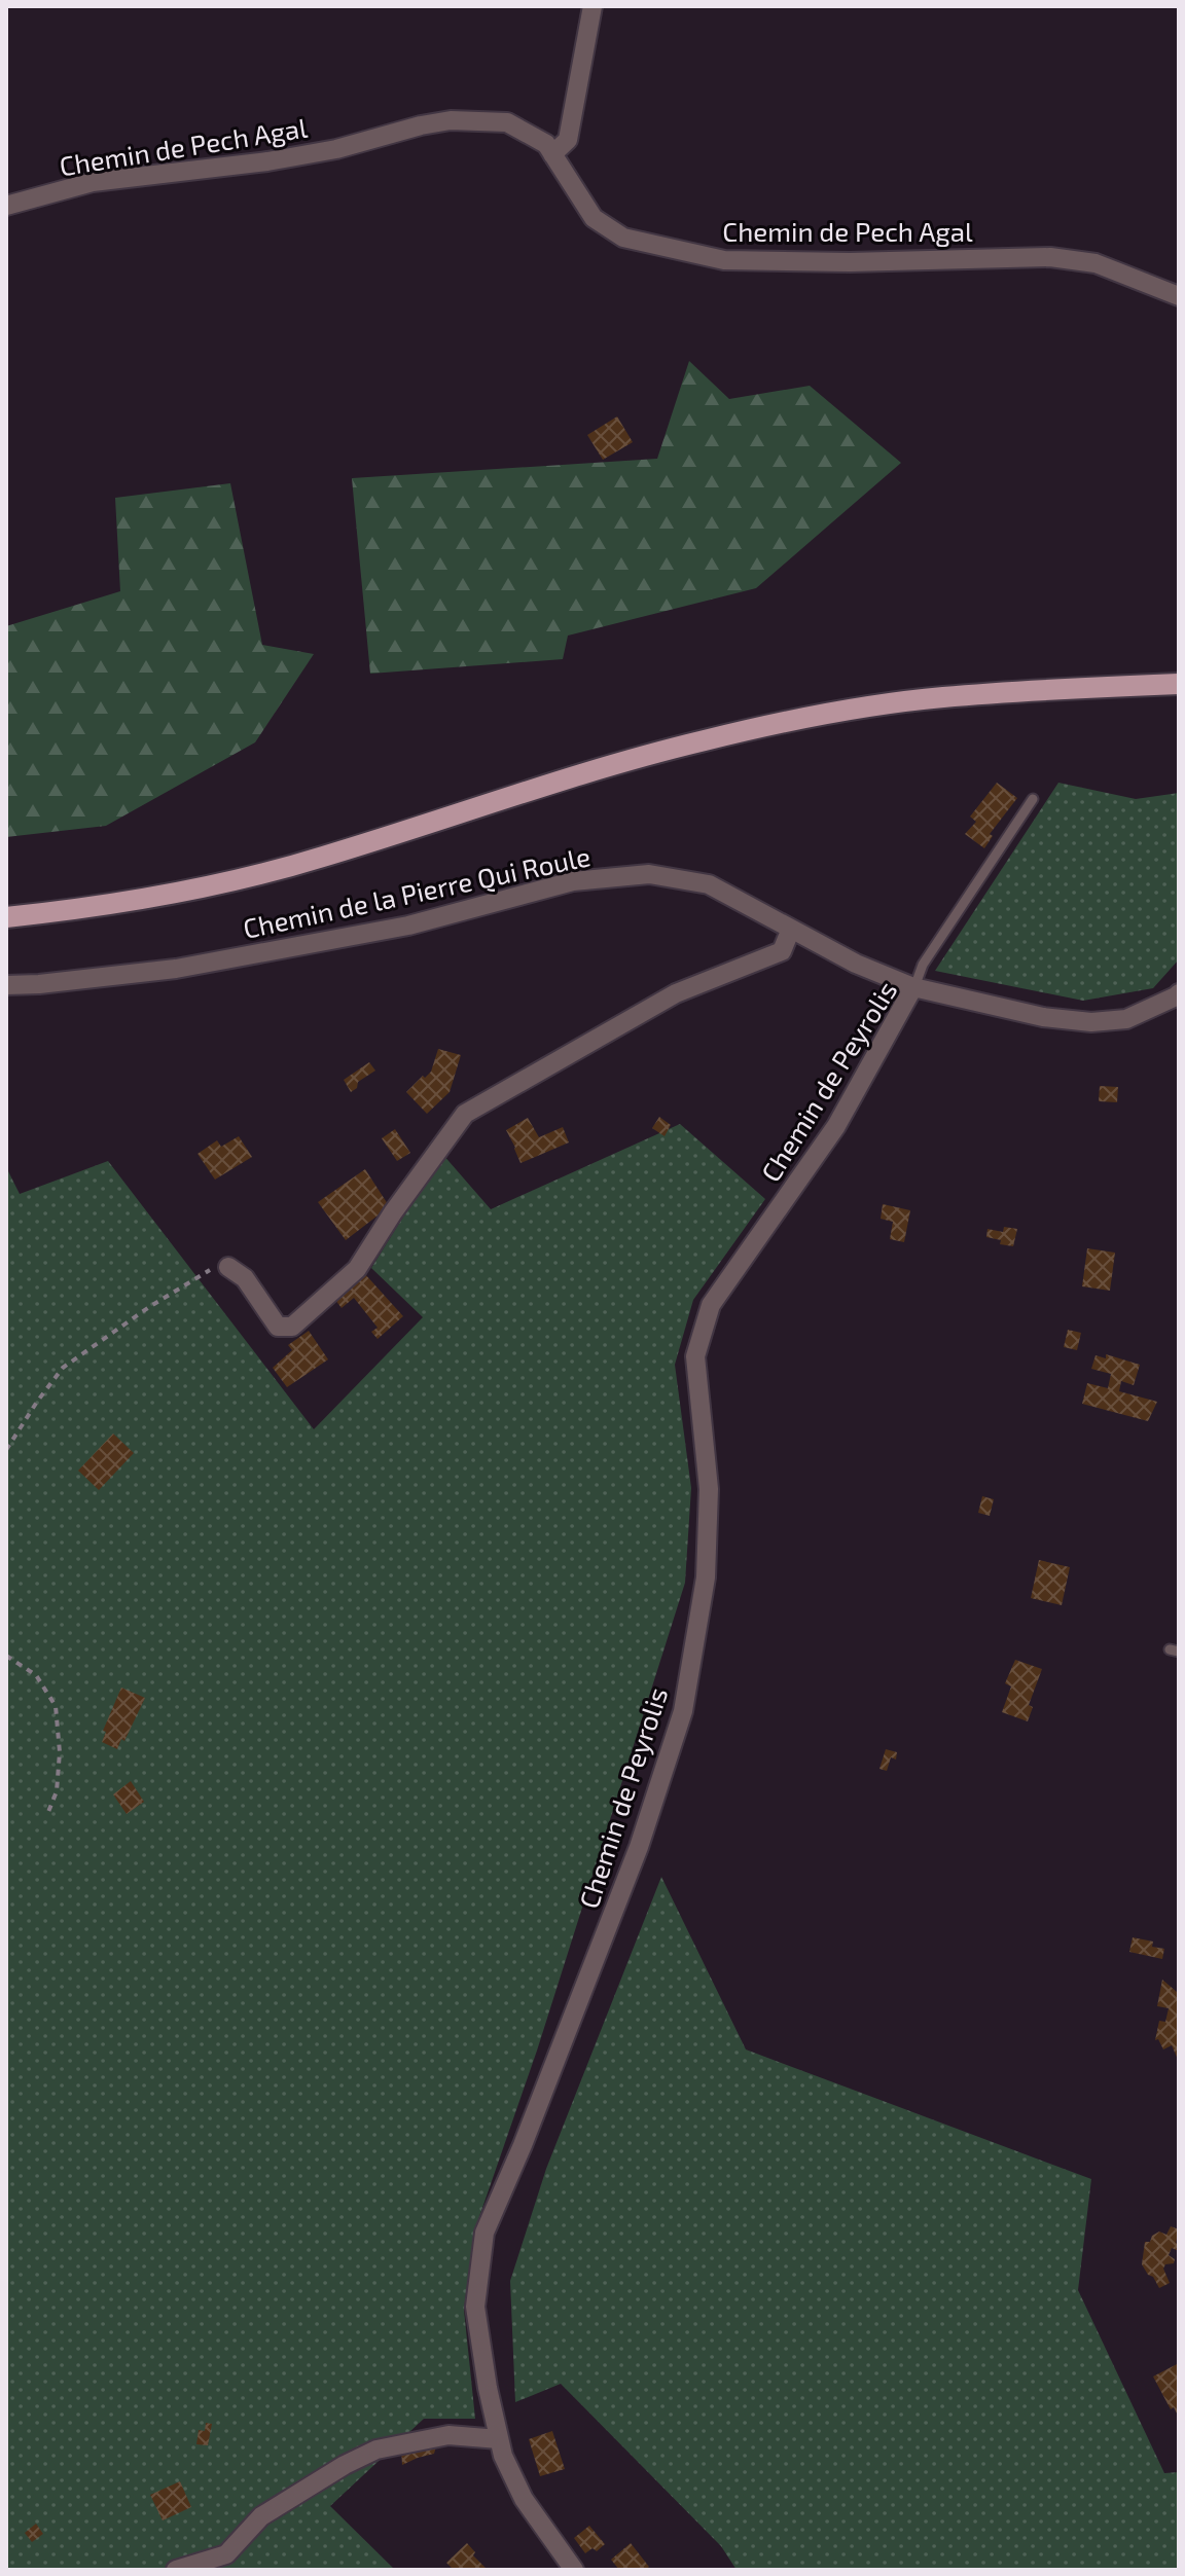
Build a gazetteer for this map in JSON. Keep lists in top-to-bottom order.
{
  "streets": {
    "street": ["Chemin de Pech Agal", "Chemin de la Pierre Qui Roule", "Chemin de Peyrolis"]
  },
  "crossings": [
    ["Chemin de la Pierre Qui Roule", "Chemin de Peyrolis"]
  ]
}
